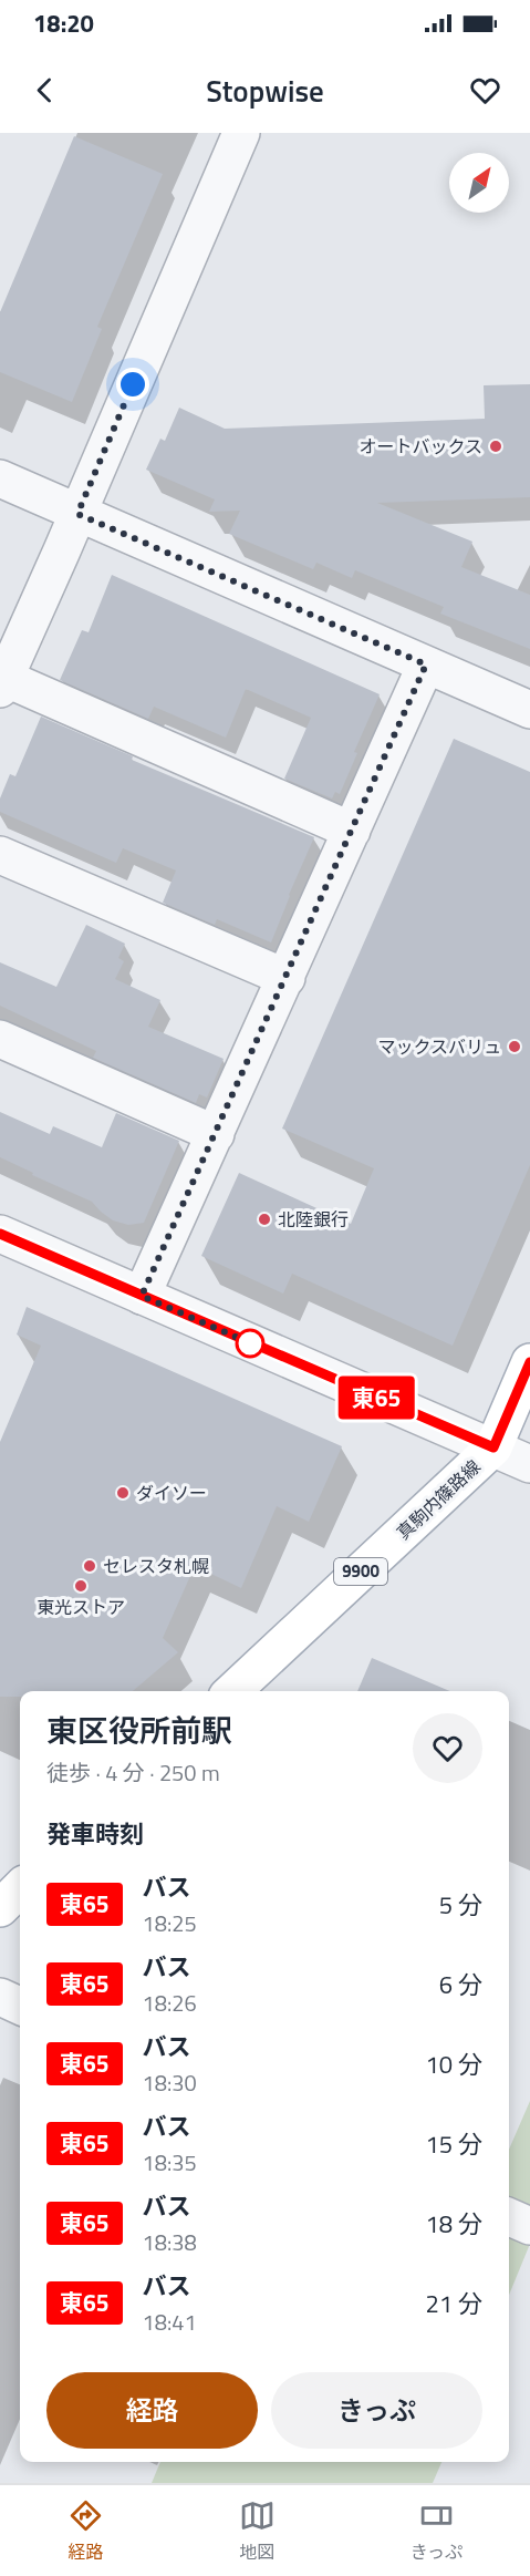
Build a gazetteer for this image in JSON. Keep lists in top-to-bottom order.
{
  "streets": {
    "main road": ["真駒内篠路線", "9900"]
  },
  "places": [
    "オートバックス",
    "マックスバリュ",
    "北陸銀行",
    "ダイソー",
    "セレスタ札幌",
    "東光ストア"
  ],
  "lines": ["bus line 東65"],
  "north": "top right",
  "page": {
    "status": "18:20",
    "header": "Stopwise",
    "on_map": "東65",
    "heading": [
      ["東区役所前駅", "徒歩 · 4 分 · 250 m"],
      "発車時刻"
    ],
    "list": [
      {
        "mark": "東65",
        "name": "バス",
        "note": "18:25",
        "value": "5 分"
      },
      {
        "mark": "東65",
        "name": "バス",
        "note": "18:26",
        "value": "6 分"
      },
      {
        "mark": "東65",
        "name": "バス",
        "note": "18:30",
        "value": "10 分"
      },
      {
        "mark": "東65",
        "name": "バス",
        "note": "18:35",
        "value": "15 分"
      },
      {
        "mark": "東65",
        "name": "バス",
        "note": "18:38",
        "value": "18 分"
      },
      {
        "mark": "東65",
        "name": "バス",
        "note": "18:41",
        "value": "21 分"
      }
    ],
    "buttons": ["経路", "きっぷ"],
    "tabs": ["経路", "地図", "きっぷ"]
  }
}
